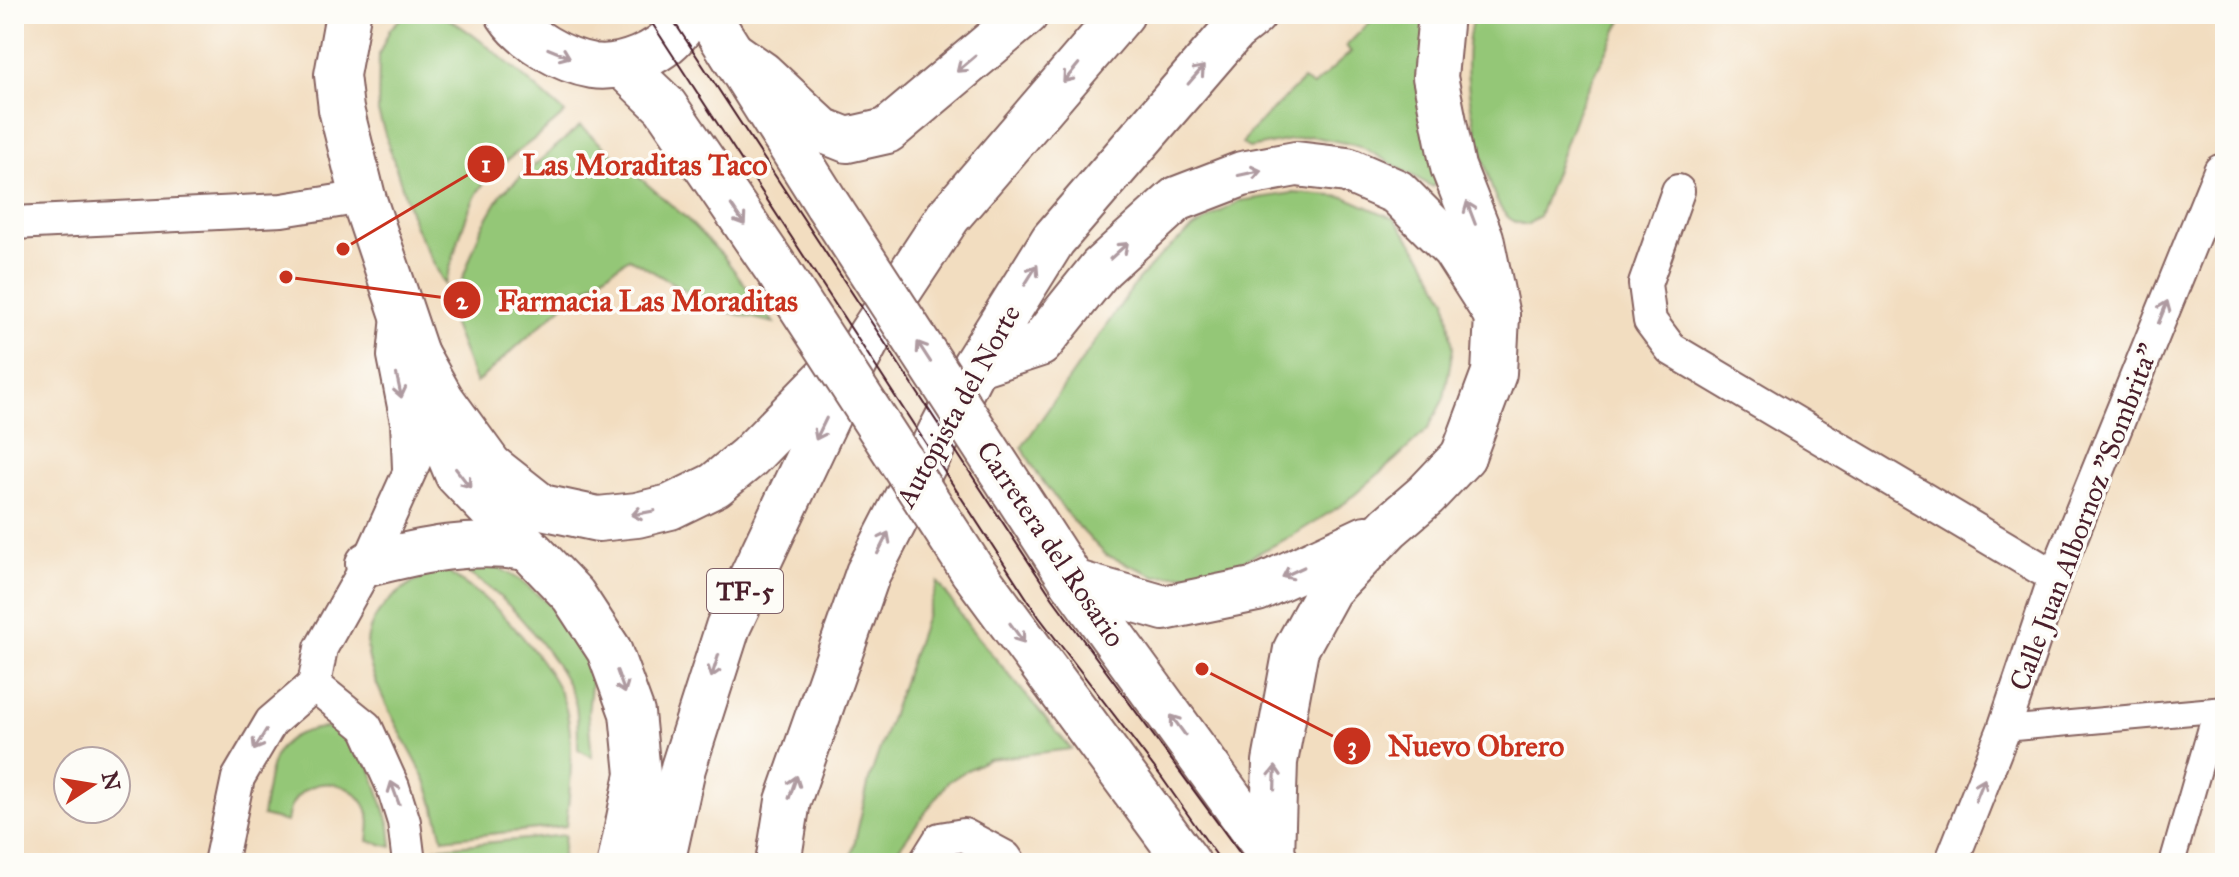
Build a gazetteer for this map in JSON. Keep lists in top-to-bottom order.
{
  "streets": {
    "main road": ["Autopista del Norte", "Carretera del Rosario", "TF-5"],
    "street": ["Calle Juan Albornoz \"Sombrita\""]
  },
  "one_way": ["Calle Juan Albornoz \"Sombrita\""],
  "places": ["Las Moraditas Taco", "Farmacia Las Moraditas", "Nuevo Obrero"],
  "north": "right"
}
